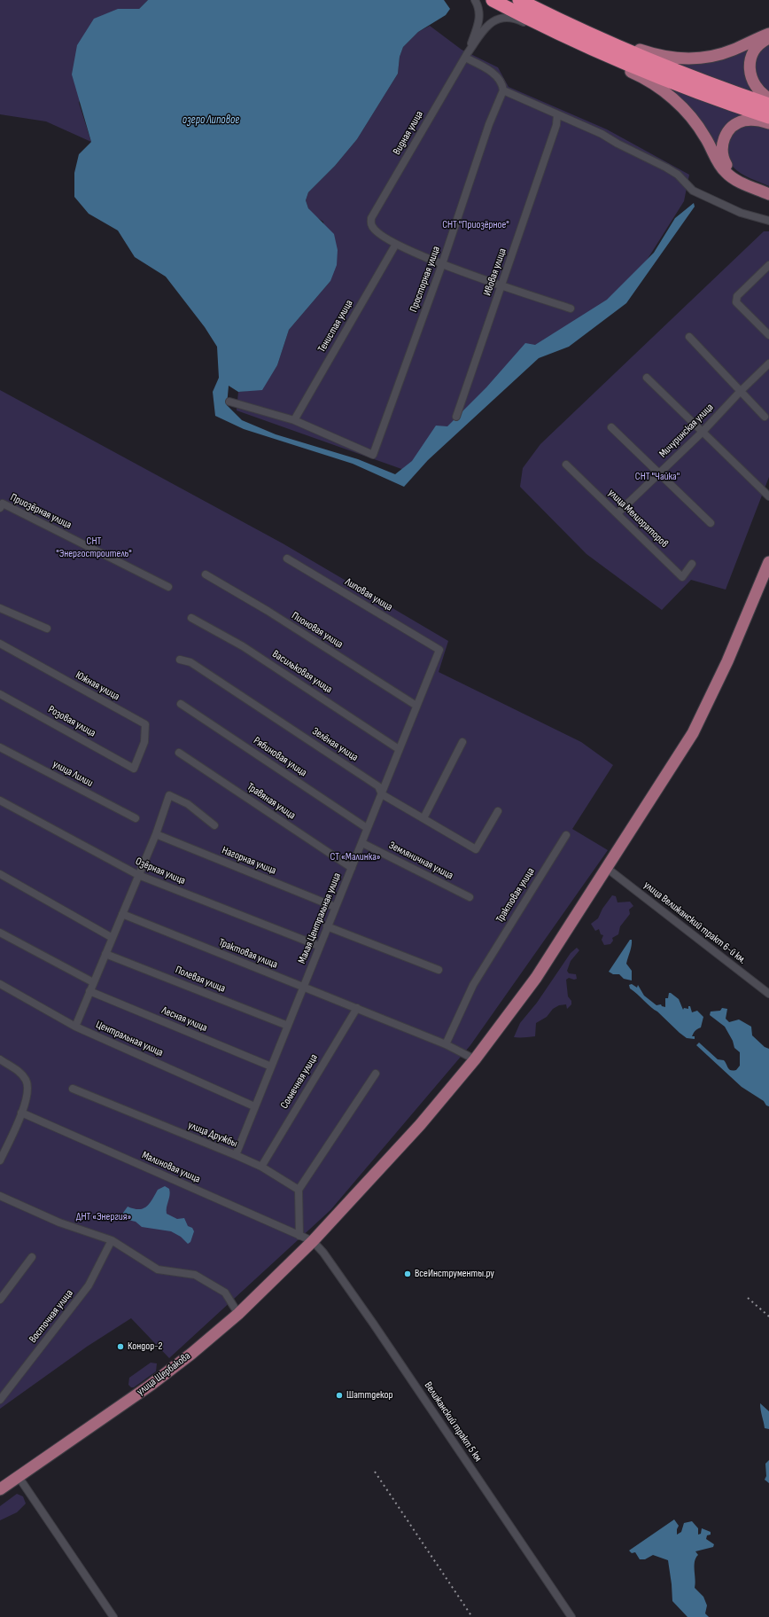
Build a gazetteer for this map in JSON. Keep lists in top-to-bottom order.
{
  "streets": {
    "main road": ["улица Щербакова"],
    "street": [
      "Видная улица",
      "Ивовая улица",
      "Просторная улица",
      "Тенистая улица",
      "Мичуринская улица",
      "Приозёрная улица",
      "улица Мелиораторов",
      "Липовая улица",
      "Пионовая улица",
      "Васильковая улица",
      "Южная улица",
      "Розовая улица",
      "Зелёная улица",
      "Рябиновая улица",
      "улица Лилии",
      "Травяная улица",
      "Нагорная улица",
      "Земляничная улица",
      "Озёрная улица",
      "Трактовая улица",
      "Малая Центральная улица",
      "улица Велижанский тракт 6-й км.",
      "Полевая улица",
      "Лесная улица",
      "Центральная улица",
      "Солнечная улица",
      "улица Дружбы",
      "Малиновая улица",
      "Восточная улица",
      "Велижанский тракт 5 км"
    ]
  },
  "crossings": [
    ["Видная улица", "Тенистая улица"],
    ["Просторная улица", "Тенистая улица"],
    ["Мичуринская улица", "улица Мелиораторов"],
    ["Липовая улица", "Малая Центральная улица"],
    ["Пионовая улица", "Малая Центральная улица"],
    ["Васильковая улица", "Малая Центральная улица"],
    ["Южная улица", "Розовая улица"],
    ["Зелёная улица", "Малая Центральная улица"],
    ["Рябиновая улица", "Малая Центральная улица"],
    ["Травяная улица", "Малая Центральная улица"],
    ["Нагорная улица", "Малая Центральная улица"],
    ["Земляничная улица", "Малая Центральная улица"],
    ["Озёрная улица", "Малая Центральная улица"],
    ["Трактовая улица", "Малая Центральная улица"],
    ["Трактовая улица", "Солнечная улица"],
    ["Трактовая улица", "улица Щербакова"],
    ["Малая Центральная улица", "Полевая улица"],
    ["Малая Центральная улица", "Лесная улица"],
    ["Малая Центральная улица", "Центральная улица"],
    ["Малая Центральная улица", "улица Дружбы"],
    ["улица Велижанский тракт 6-й км.", "улица Щербакова"],
    ["Солнечная улица", "улица Дружбы"],
    ["Малиновая улица", "улица Щербакова"],
    ["Малиновая улица", "Велижанский тракт 5 км"],
    ["улица Щербакова", "Велижанский тракт 5 км"]
  ],
  "water": ["озеро Липовое"],
  "parks": [
    "СНТ \"Приозёрное\"",
    "СНТ \"Чайка\"",
    "СНТ \"Энергостроитель\"",
    "CТ «Малинка»",
    "ДНТ «Энергия»"
  ],
  "places": ["ВсеИнструменты.ру", "Кондор-2", "Шаттдекор"]
}
